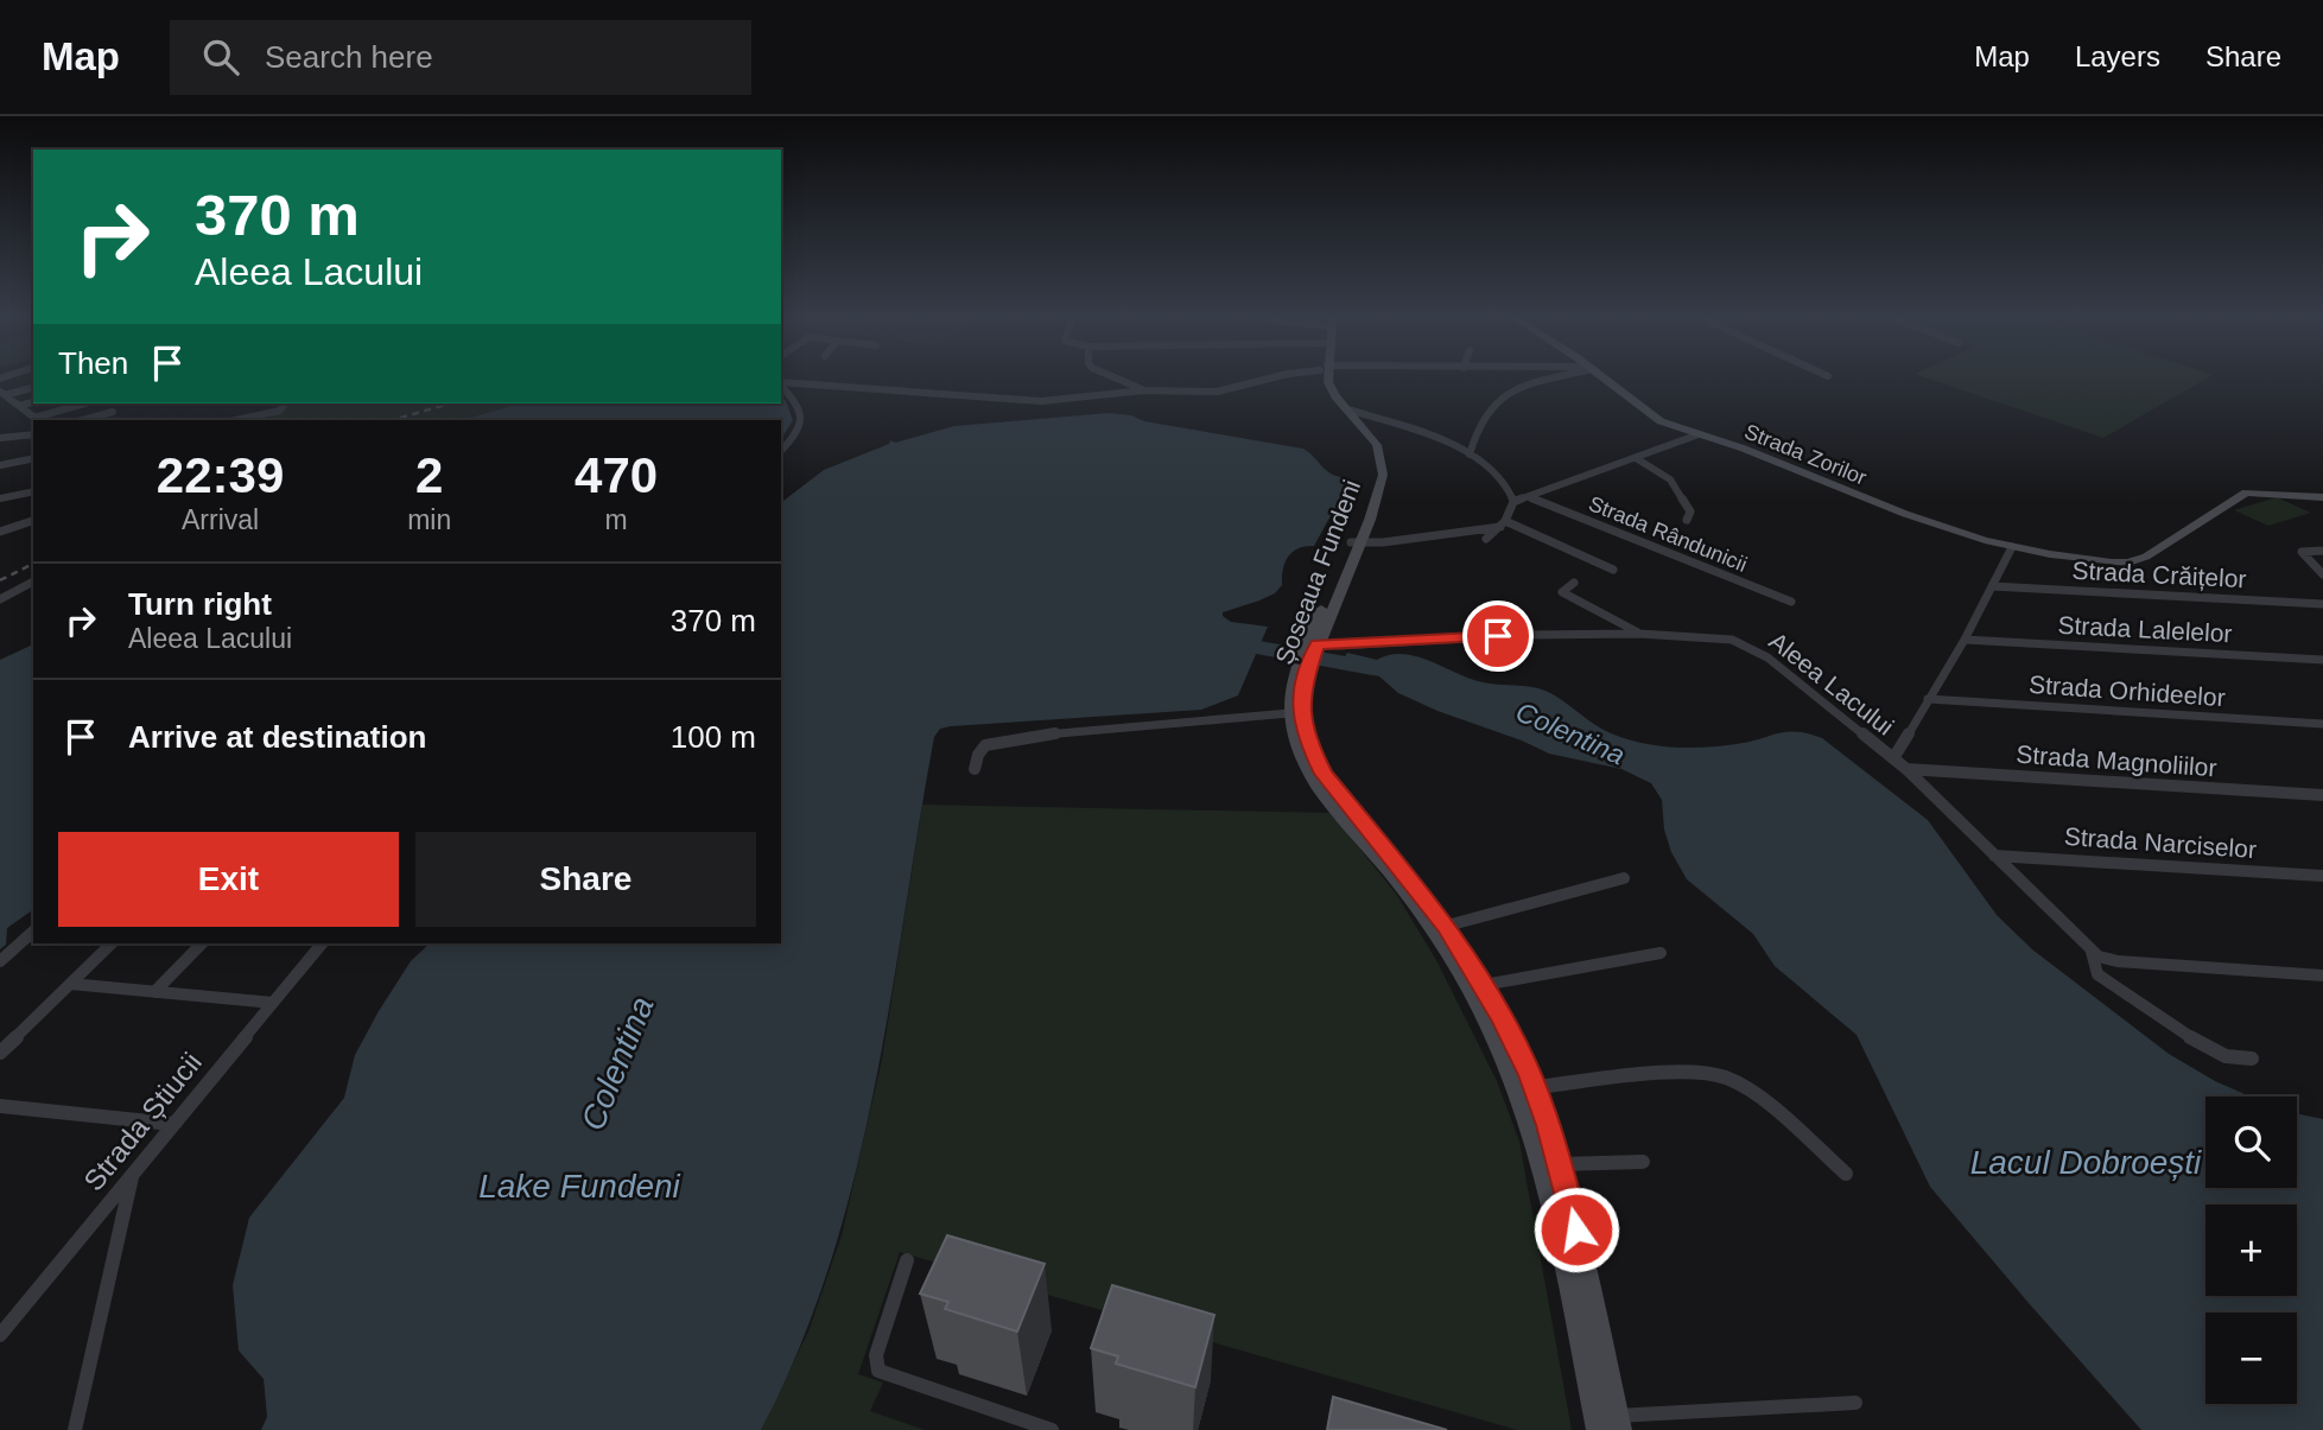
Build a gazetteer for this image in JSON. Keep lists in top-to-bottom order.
{
  "streets": {
    "main road": ["Strada Zorilor", "Șoseaua Fundeni"],
    "street": [
      "Strada Rândunicii",
      "Strada Crăițelor",
      "Strada Lalelelor",
      "Aleea Lacului",
      "Strada Orhideelor",
      "Strada Magnoliilor",
      "Strada Narciselor",
      "Strada Știucii"
    ]
  },
  "crossings": [
    ["Șoseaua Fundeni", "Aleea Lacului"],
    ["Aleea Lacului", "Strada Magnoliilor"],
    ["Aleea Lacului", "Strada Narciselor"]
  ],
  "water": ["Colentina", "Lacul Dobroești", "Lake Fundeni"],
  "page": {
    "header": "Map",
    "search": "Search here",
    "nav": ["Map", "Layers", "Share"],
    "turn": ["370 m", "Aleea Lacului"],
    "then": "Then",
    "eta": [
      "22:39",
      "Arrival",
      "2",
      "min",
      "470",
      "m"
    ],
    "list": [
      {
        "name": "Turn right",
        "note": "Aleea Lacului",
        "value": "370 m"
      },
      {
        "name": "Arrive at destination",
        "value": "100 m"
      }
    ],
    "buttons": ["Exit", "Share"],
    "map_buttons": ["+", "−"]
  }
}
